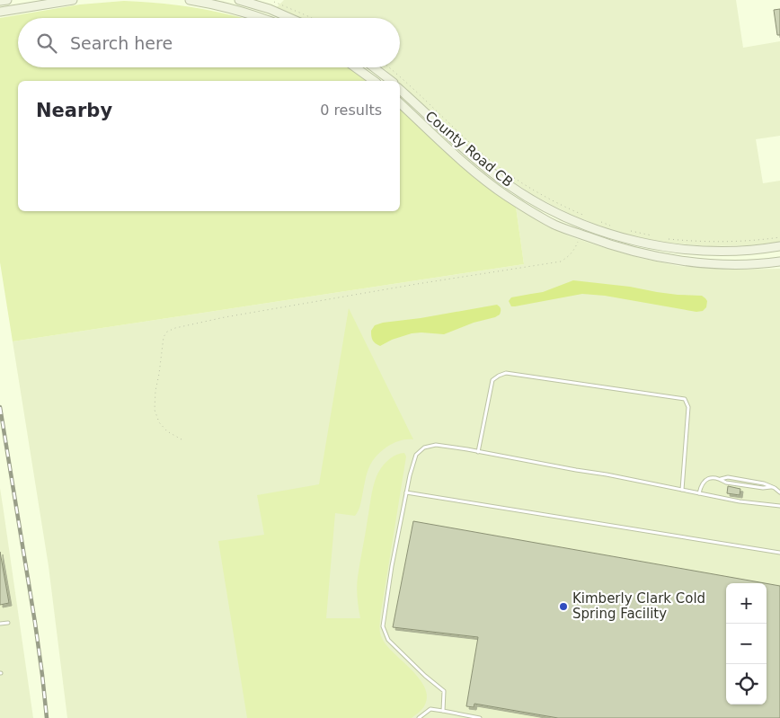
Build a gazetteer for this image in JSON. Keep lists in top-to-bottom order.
{
  "streets": {
    "main road": ["County Road CB"]
  },
  "places": ["Kimberly Clark Cold Spring Facility"],
  "page": {
    "search": "Search here",
    "heading": ["Nearby", "0 results"],
    "map_buttons": ["+", "−"]
  }
}
